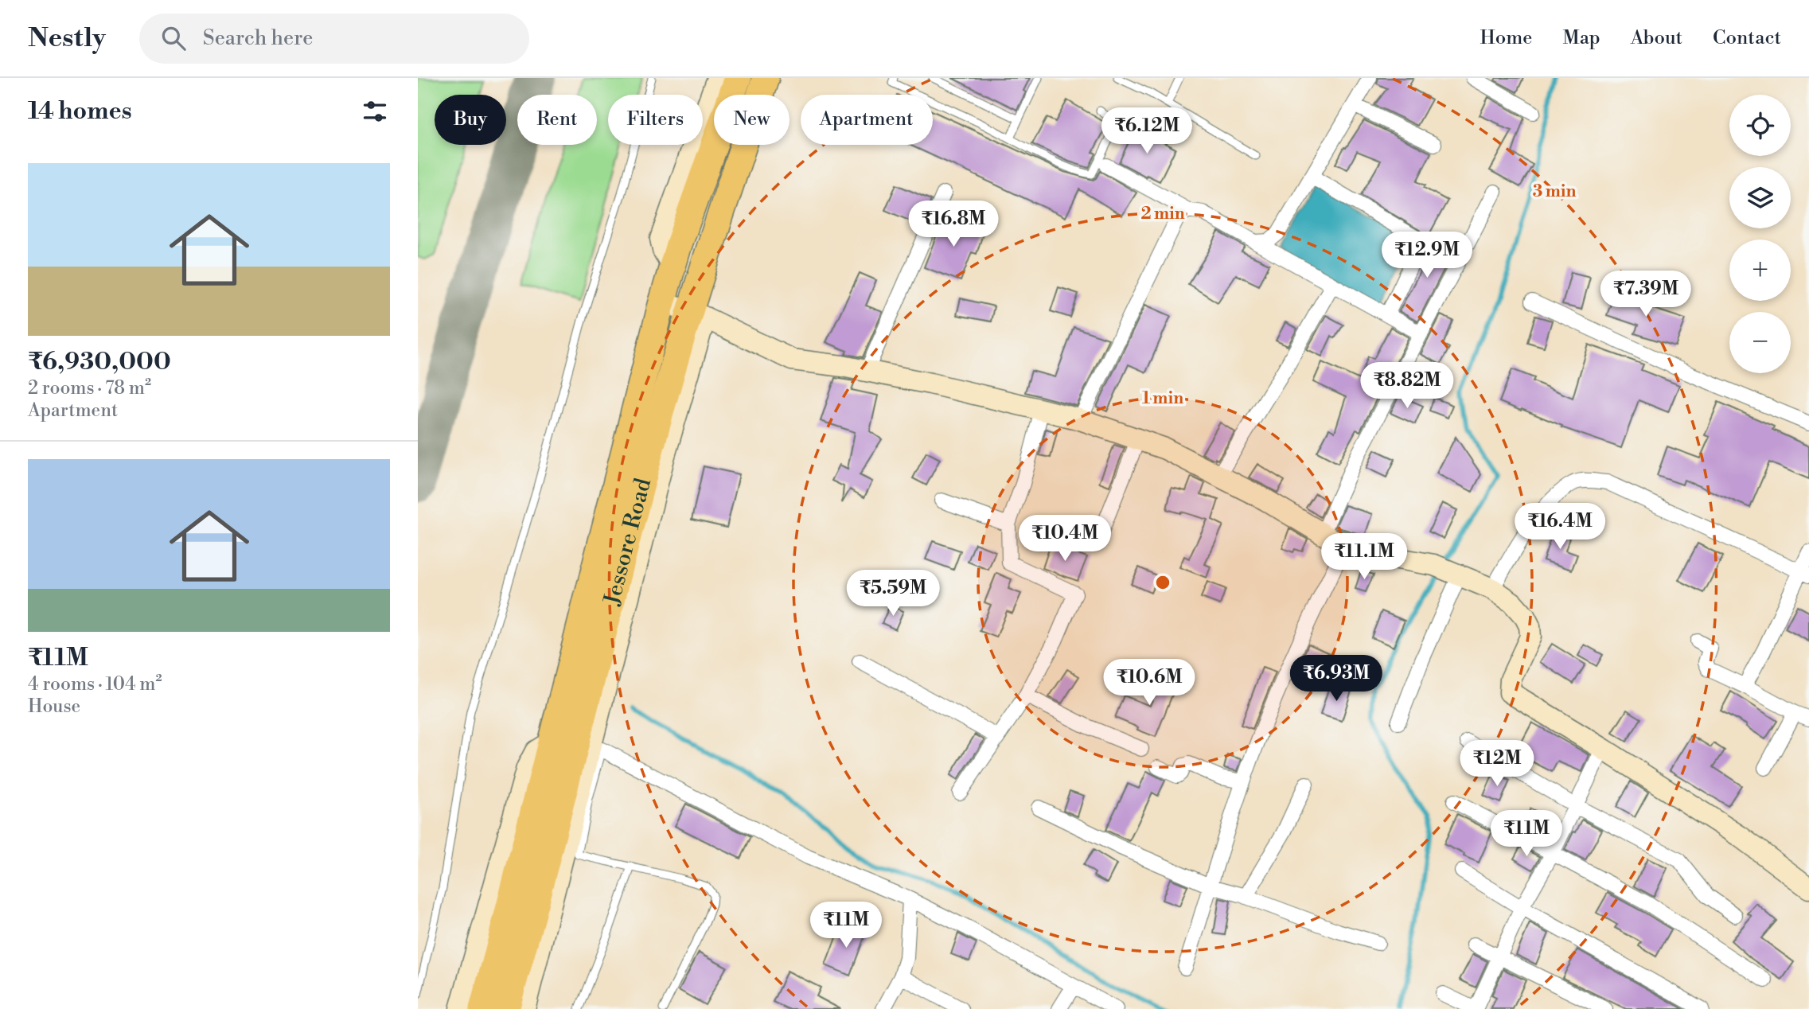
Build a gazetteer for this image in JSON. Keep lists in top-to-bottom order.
{
  "streets": {
    "highway": ["Jessore Road"]
  },
  "page": {
    "header": "Nestly",
    "search": "Search here",
    "nav": [
      "Home",
      "Map",
      "About",
      "Contact"
    ],
    "heading": "14 homes",
    "map_buttons": ["+", "−"],
    "chip": [
      "Buy",
      "Rent",
      "Filters",
      "New",
      "Apartment"
    ],
    "price": [
      "₹6.12M",
      "₹16.8M",
      "₹12.9M",
      "₹7.39M",
      "₹8.82M",
      "₹16.4M",
      "₹10.4M",
      "₹11.1M",
      "₹5.59M",
      "₹6.93M",
      "₹10.6M",
      "₹12M",
      "₹11M",
      "₹11M"
    ],
    "list": [
      {
        "name": "₹6,930,000",
        "note": "2 rooms · 78 m² · Apartment"
      },
      {
        "name": "₹11M",
        "note": "4 rooms · 104 m² · House"
      }
    ]
  },
  "rings": ["3 min", "2 min", "1 min"]
}
